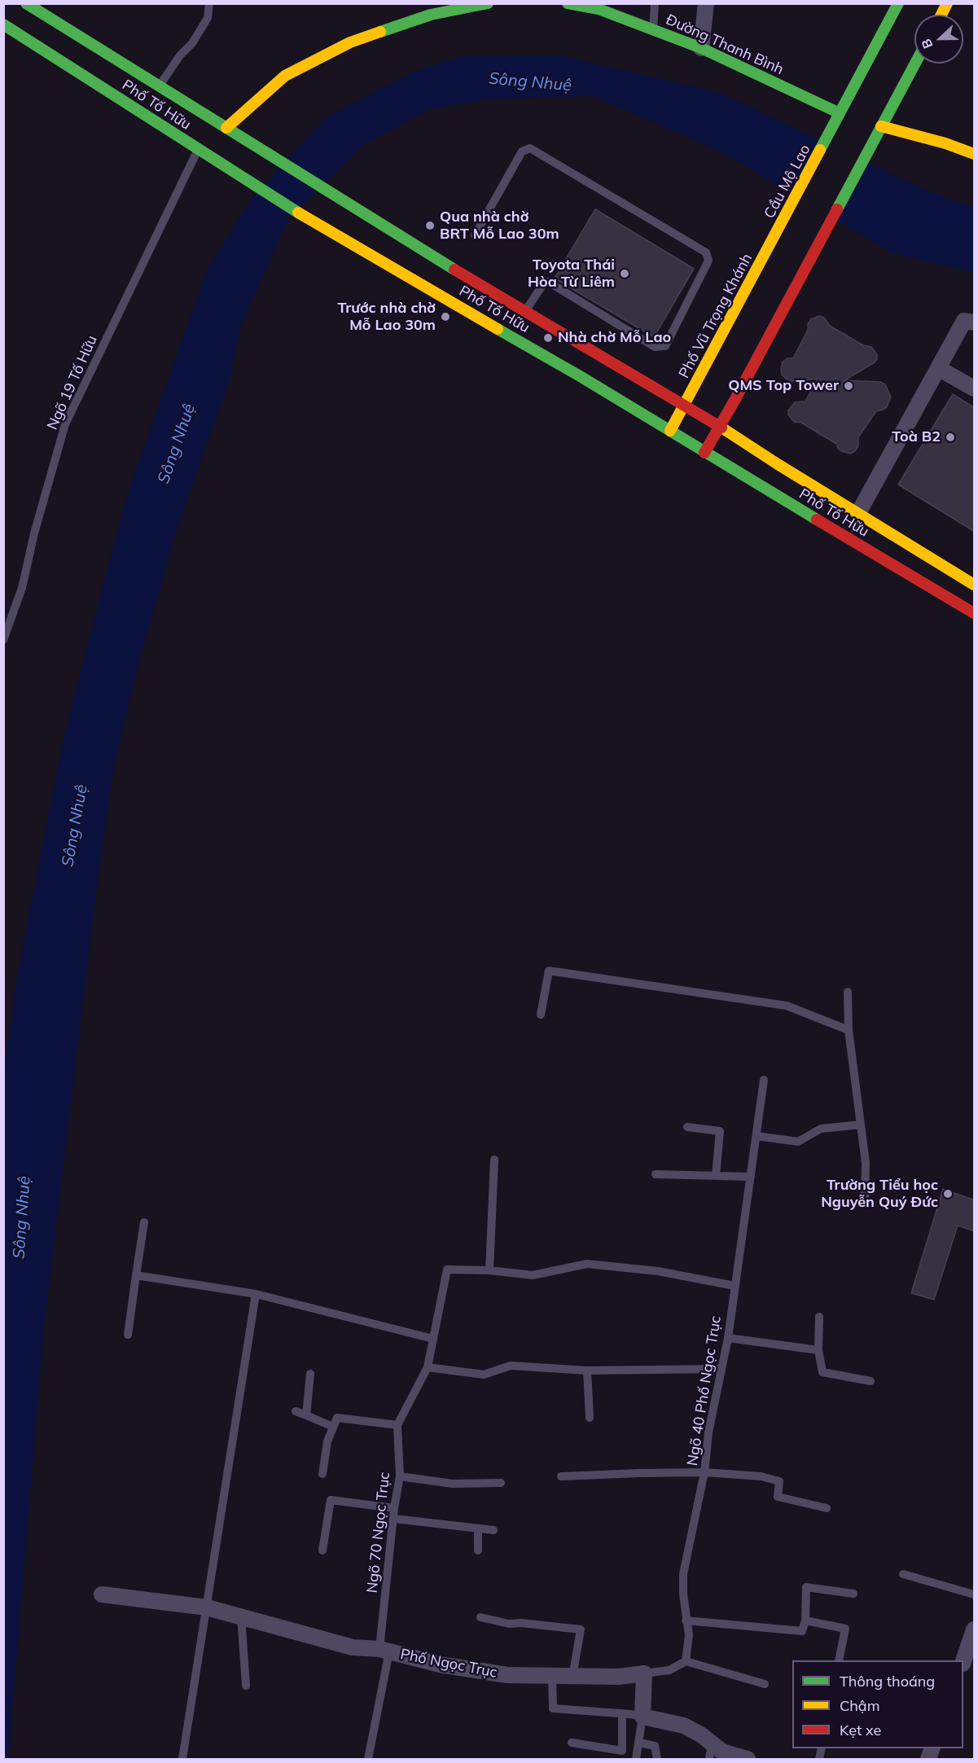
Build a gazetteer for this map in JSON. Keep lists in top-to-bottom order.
{
  "streets": {
    "main road": [
      "Đường Thanh Bình",
      "Phố Tố Hữu",
      "Cầu Mộ Lao",
      "Phố Vũ Trọng Khánh"
    ],
    "street": ["Phố Ngọc Trục"],
    "lane": ["Ngõ 19 Tố Hữu", "Ngõ 40 Phố Ngọc Trục", "Ngõ 70 Ngọc Trục"]
  },
  "crossings": [
    ["Đường Thanh Bình", "Cầu Mộ Lao"],
    ["Phố Tố Hữu", "Phố Vũ Trọng Khánh"],
    ["Phố Tố Hữu", "Ngõ 19 Tố Hữu"],
    ["Cầu Mộ Lao", "Phố Vũ Trọng Khánh"],
    ["Ngõ 70 Ngọc Trục", "Phố Ngọc Trục"]
  ],
  "water": ["Sông Nhuệ"],
  "places": [
    "Qua nhà chờ BRT Mỗ Lao 30m",
    "Toyota Thái Hòa Từ Liêm",
    "Trước nhà chờ Mỗ Lao 30m",
    "Nhà chờ Mỗ Lao",
    "QMS Top Tower",
    "Toà B2",
    "Trường Tiểu học Nguyễn Quý Đức"
  ],
  "legend": ["Thông thoáng", "Chậm", "Kẹt xe"],
  "north": "left"
}
